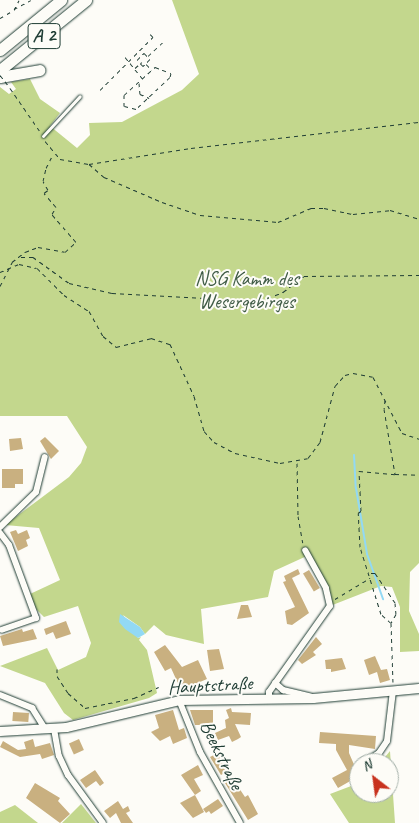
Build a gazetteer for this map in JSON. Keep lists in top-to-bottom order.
{
  "streets": {
    "highway": ["A 2"],
    "main road": ["Hauptstraße"],
    "street": ["Beekstraße"]
  },
  "crossings": [
    ["Hauptstraße", "Beekstraße"]
  ],
  "parks": ["NSG Kamm des Wesergebirges"],
  "north": "top left"
}
